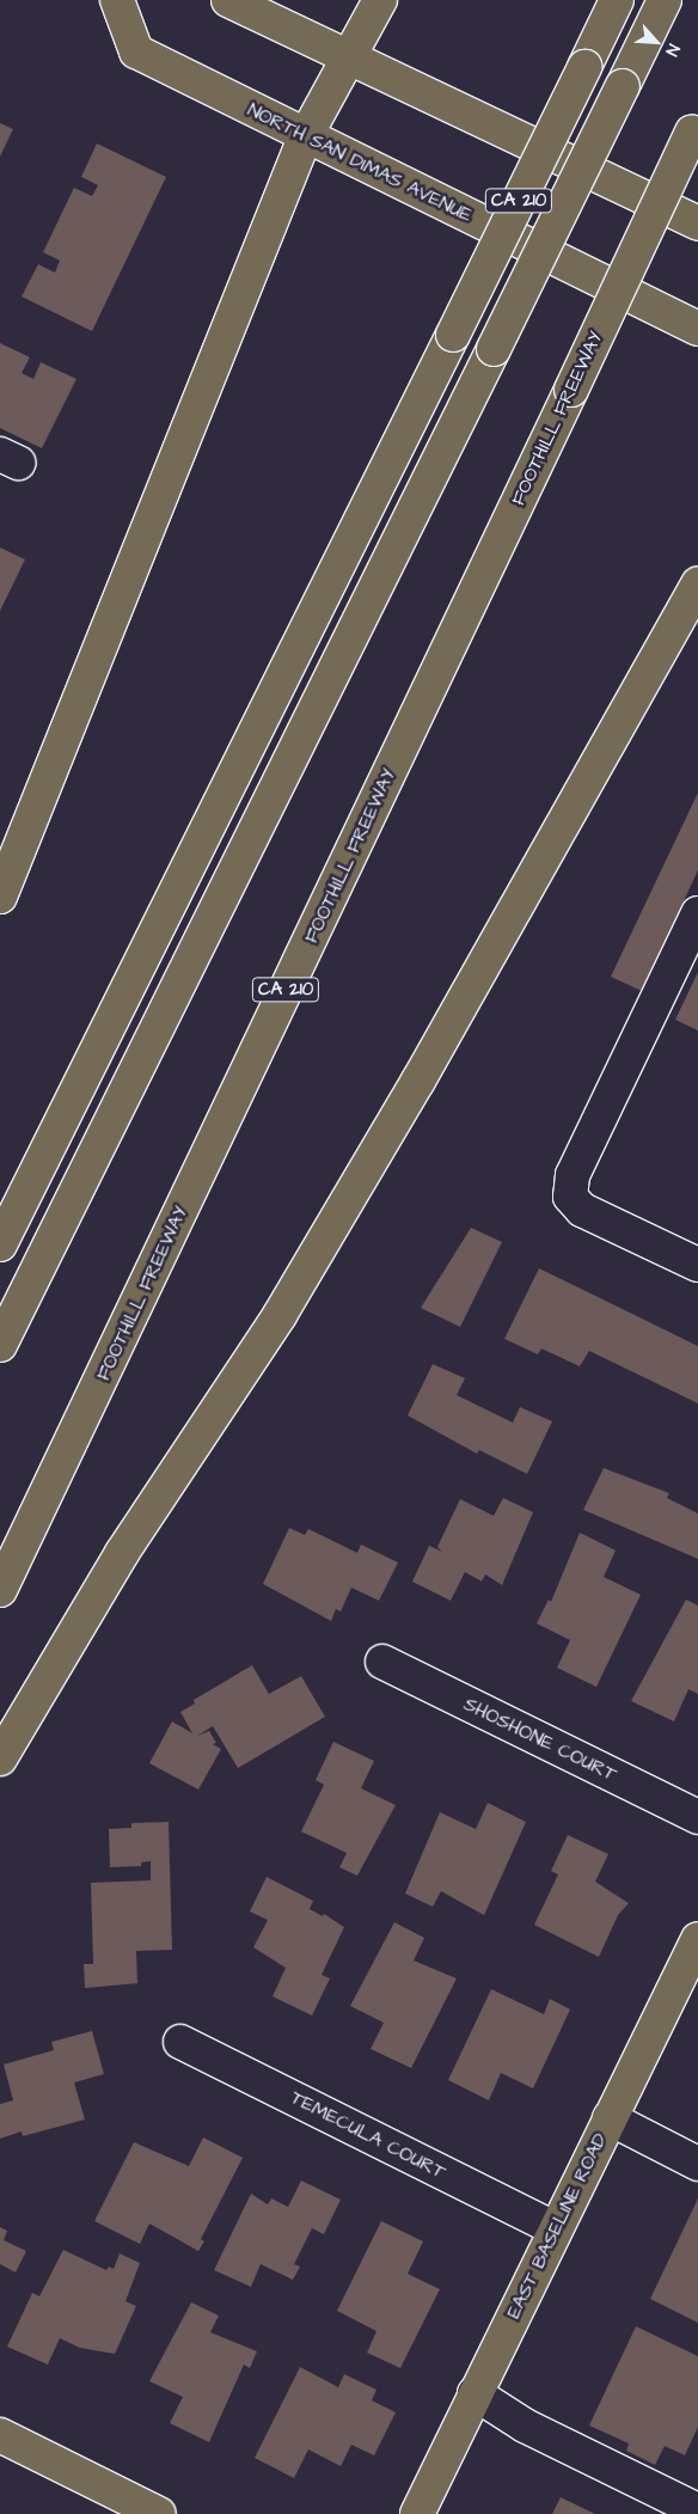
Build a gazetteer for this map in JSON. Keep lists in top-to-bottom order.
{
  "streets": {
    "main road": [
      "NORTH SAN DIMAS AVENUE",
      "CA 210",
      "FOOTHILL FREEWAY",
      "EAST BASELINE ROAD"
    ],
    "street": ["SHOSHONE COURT", "TEMECULA COURT"]
  },
  "crossings": [
    ["TEMECULA COURT", "EAST BASELINE ROAD"]
  ],
  "north": "bottom right"
}
